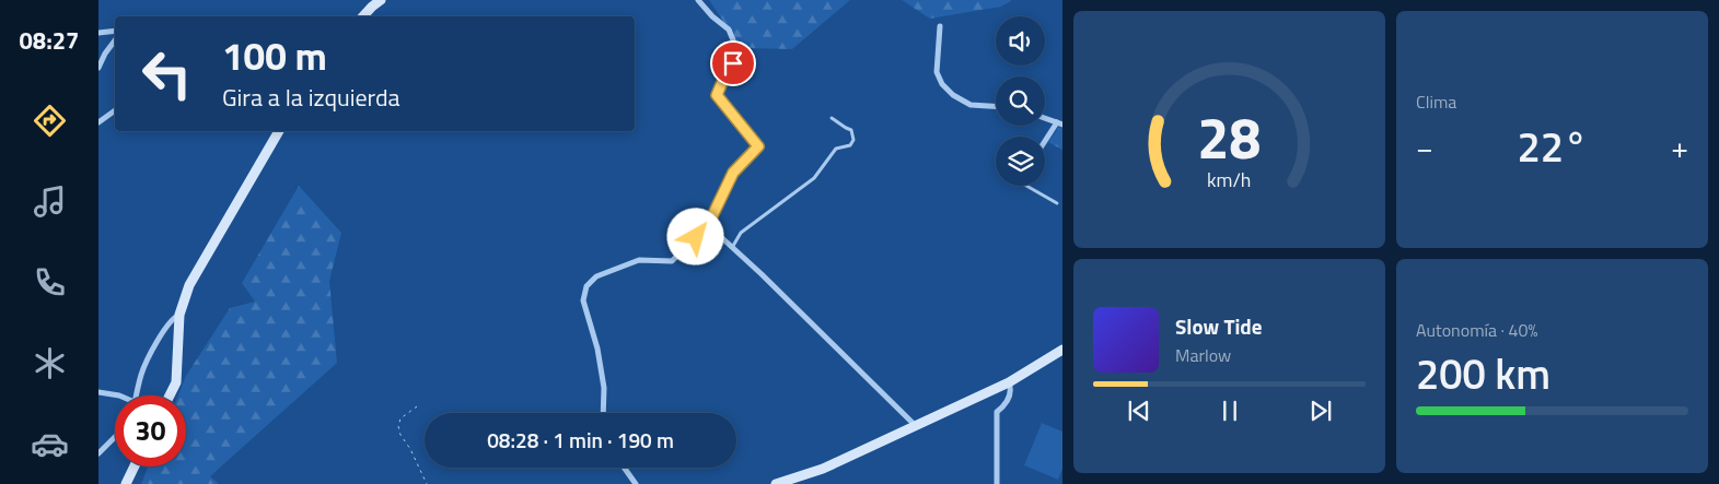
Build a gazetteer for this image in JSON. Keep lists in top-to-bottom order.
{
  "page": {
    "tabs": "08:27",
    "tile": [
      "Clima",
      ["Autonomía · 40%", "200 km"]
    ],
    "turn": ["100 m", "Gira a la izquierda"],
    "heat": ["−", "22°", "+"],
    "song": ["Slow Tide", "Marlow"],
    "limit": "30",
    "trip": "08:28 · 1 min · 190 m",
    "gauge": ["28", "km/h"]
  }
}
